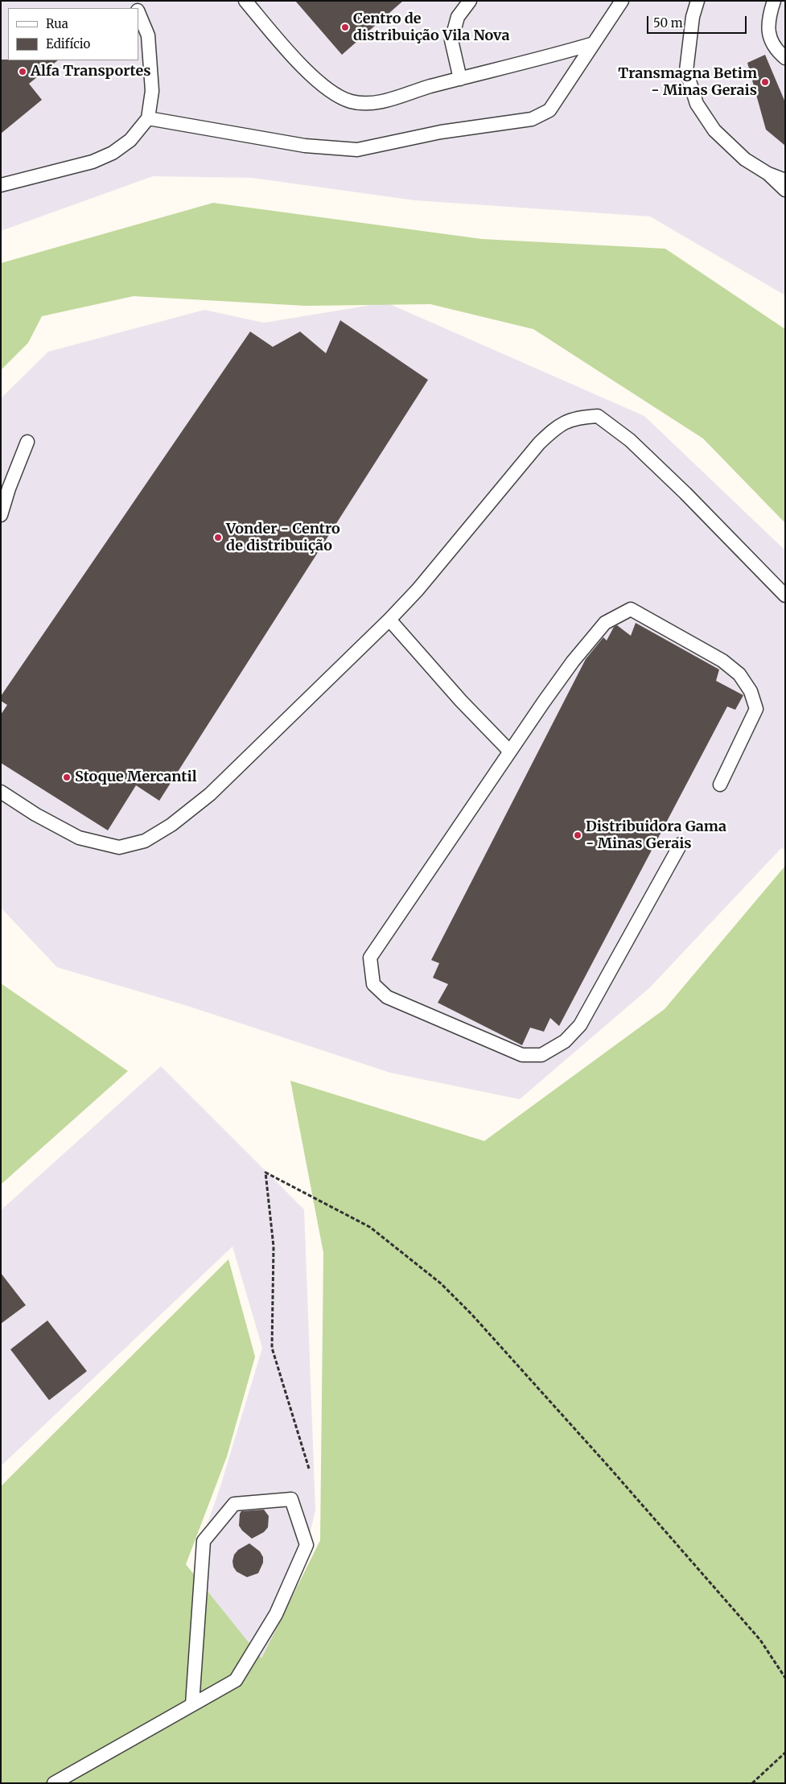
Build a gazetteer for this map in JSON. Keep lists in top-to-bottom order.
{
  "places": [
    "Centro de distribuição Vila Nova",
    "Alfa Transportes",
    "Transmagna Betim - Minas Gerais",
    "Vonder - Centro de distribuição",
    "Stoque Mercantil",
    "Distribuidora Gama - Minas Gerais"
  ],
  "legend": ["Rua", "Edifício"],
  "scale_bar": "50 m"
}
